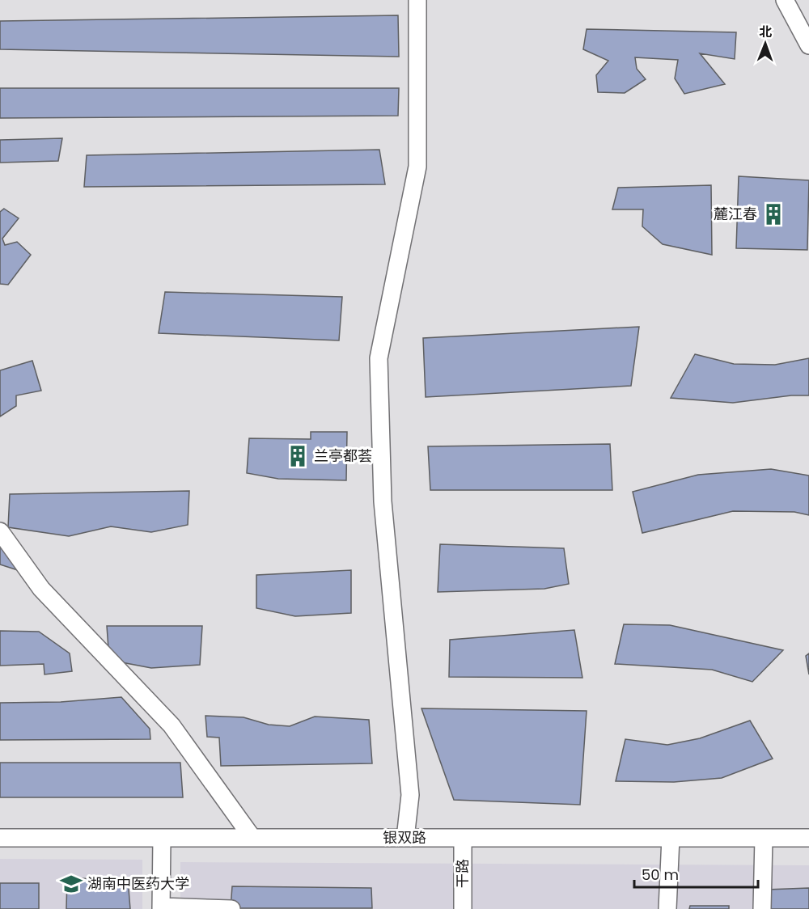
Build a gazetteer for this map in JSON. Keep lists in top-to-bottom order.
{
  "streets": {
    "street": ["银双路", "干路"]
  },
  "crossings": [
    ["银双路", "干路"]
  ],
  "places": {
    "building": ["麓江春", "兰亭都荟"],
    "school or university": ["湖南中医药大学"]
  },
  "scale_bar": "50 m",
  "north": "top"
}
